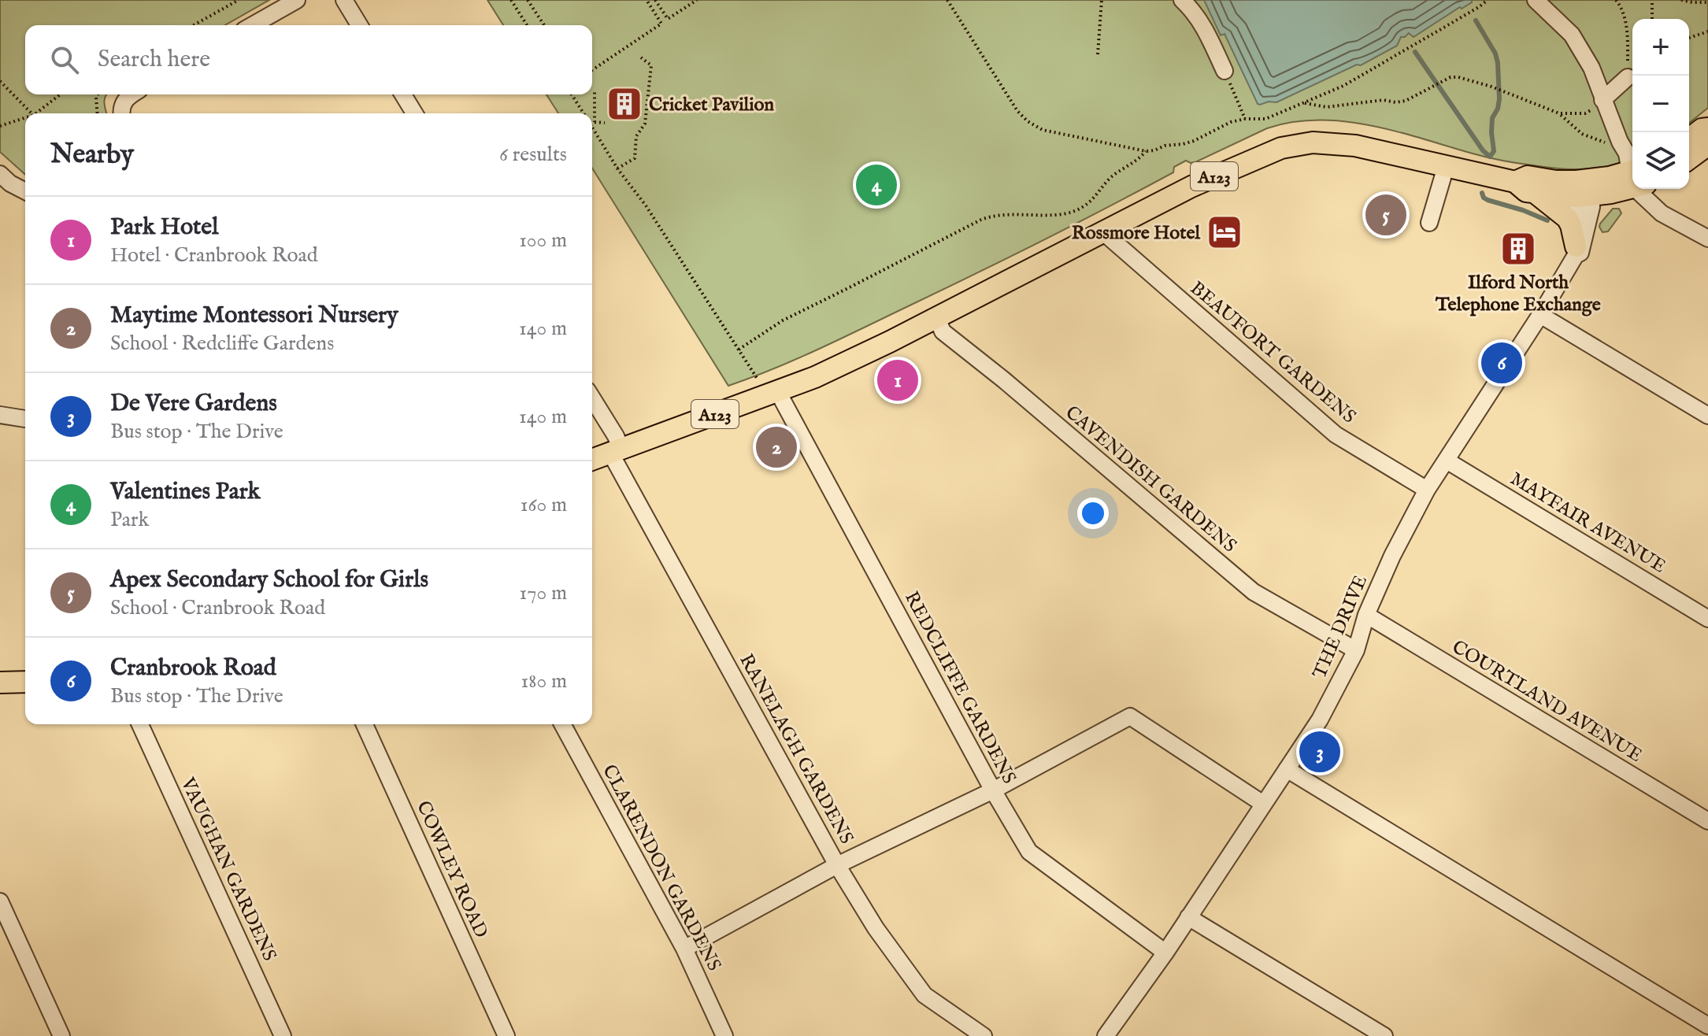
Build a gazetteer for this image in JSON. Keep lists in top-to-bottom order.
{
  "streets": {
    "main road": ["A123"],
    "street": [
      "BEAUFORT GARDENS",
      "CAVENDISH GARDENS",
      "MAYFAIR AVENUE",
      "THE DRIVE",
      "REDCLIFFE GARDENS",
      "COURTLAND AVENUE",
      "RANELAGH GARDENS",
      "CLARENDON GARDENS",
      "VAUGHAN GARDENS",
      "COWLEY ROAD"
    ]
  },
  "crossings": [
    ["A123", "BEAUFORT GARDENS"],
    ["A123", "CAVENDISH GARDENS"],
    ["A123", "THE DRIVE"],
    ["A123", "REDCLIFFE GARDENS"],
    ["A123", "RANELAGH GARDENS"],
    ["BEAUFORT GARDENS", "THE DRIVE"],
    ["CAVENDISH GARDENS", "THE DRIVE"],
    ["MAYFAIR AVENUE", "THE DRIVE"],
    ["THE DRIVE", "REDCLIFFE GARDENS"],
    ["THE DRIVE", "COURTLAND AVENUE"]
  ],
  "places": {
    "building": ["Cricket Pavilion", "Ilford North Telephone Exchange"],
    "hotel": ["Rossmore Hotel"]
  },
  "page": {
    "map_buttons": ["+", "−"],
    "search": "Search here",
    "heading": ["Nearby", "6 results"],
    "pins": [
      "4",
      "5",
      "6",
      "1",
      "2",
      "3"
    ],
    "list": [
      {
        "mark": "1",
        "name": "Park Hotel",
        "note": "Hotel · Cranbrook Road",
        "value": "100 m"
      },
      {
        "mark": "2",
        "name": "Maytime Montessori Nursery",
        "note": "School · Redcliffe Gardens",
        "value": "140 m"
      },
      {
        "mark": "3",
        "name": "De Vere Gardens",
        "note": "Bus stop · The Drive",
        "value": "140 m"
      },
      {
        "mark": "4",
        "name": "Valentines Park",
        "note": "Park",
        "value": "160 m"
      },
      {
        "mark": "5",
        "name": "Apex Secondary School for Girls",
        "note": "School · Cranbrook Road",
        "value": "170 m"
      },
      {
        "mark": "6",
        "name": "Cranbrook Road",
        "note": "Bus stop · The Drive",
        "value": "180 m"
      }
    ]
  }
}
